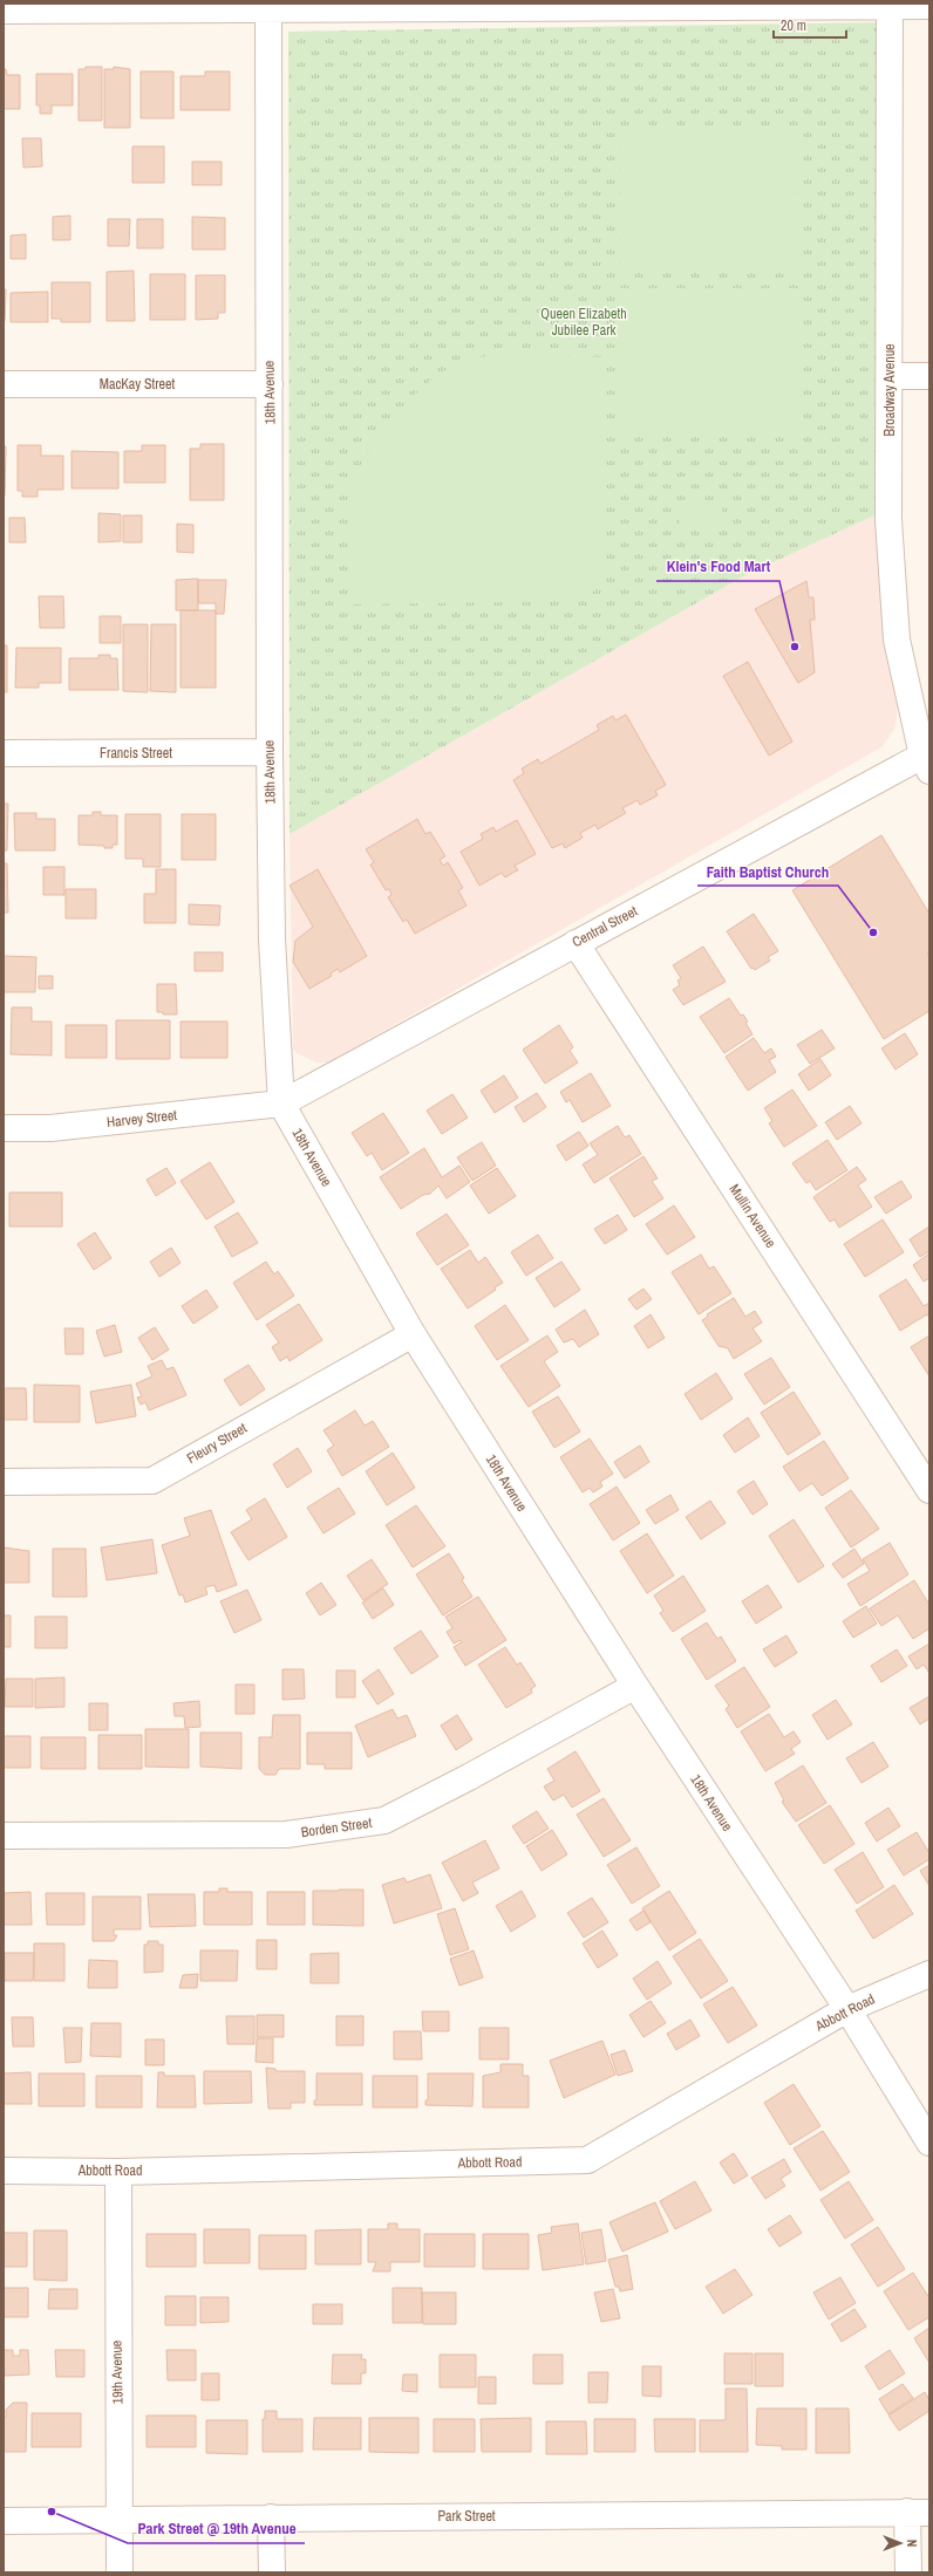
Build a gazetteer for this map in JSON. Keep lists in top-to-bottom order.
{
  "streets": {
    "street": [
      "MacKay Street",
      "Broadway Avenue",
      "18th Avenue",
      "Francis Street",
      "Central Street",
      "Harvey Street",
      "Mullin Avenue",
      "Fleury Street",
      "Borden Street",
      "Abbott Road",
      "19th Avenue",
      "Park Street"
    ]
  },
  "crossings": [
    ["MacKay Street", "18th Avenue"],
    ["Broadway Avenue", "Central Street"],
    ["18th Avenue", "Francis Street"],
    ["18th Avenue", "Central Street"],
    ["18th Avenue", "Harvey Street"],
    ["18th Avenue", "Fleury Street"],
    ["18th Avenue", "Borden Street"],
    ["18th Avenue", "Abbott Road"],
    ["Central Street", "Harvey Street"],
    ["Central Street", "Mullin Avenue"],
    ["Abbott Road", "19th Avenue"],
    ["19th Avenue", "Park Street"]
  ],
  "parks": ["Queen Elizabeth Jubilee Park"],
  "places": ["Klein's Food Mart", "Faith Baptist Church", "Park Street @ 19th Avenue"],
  "scale_bar": "20 m",
  "north": "right"
}
